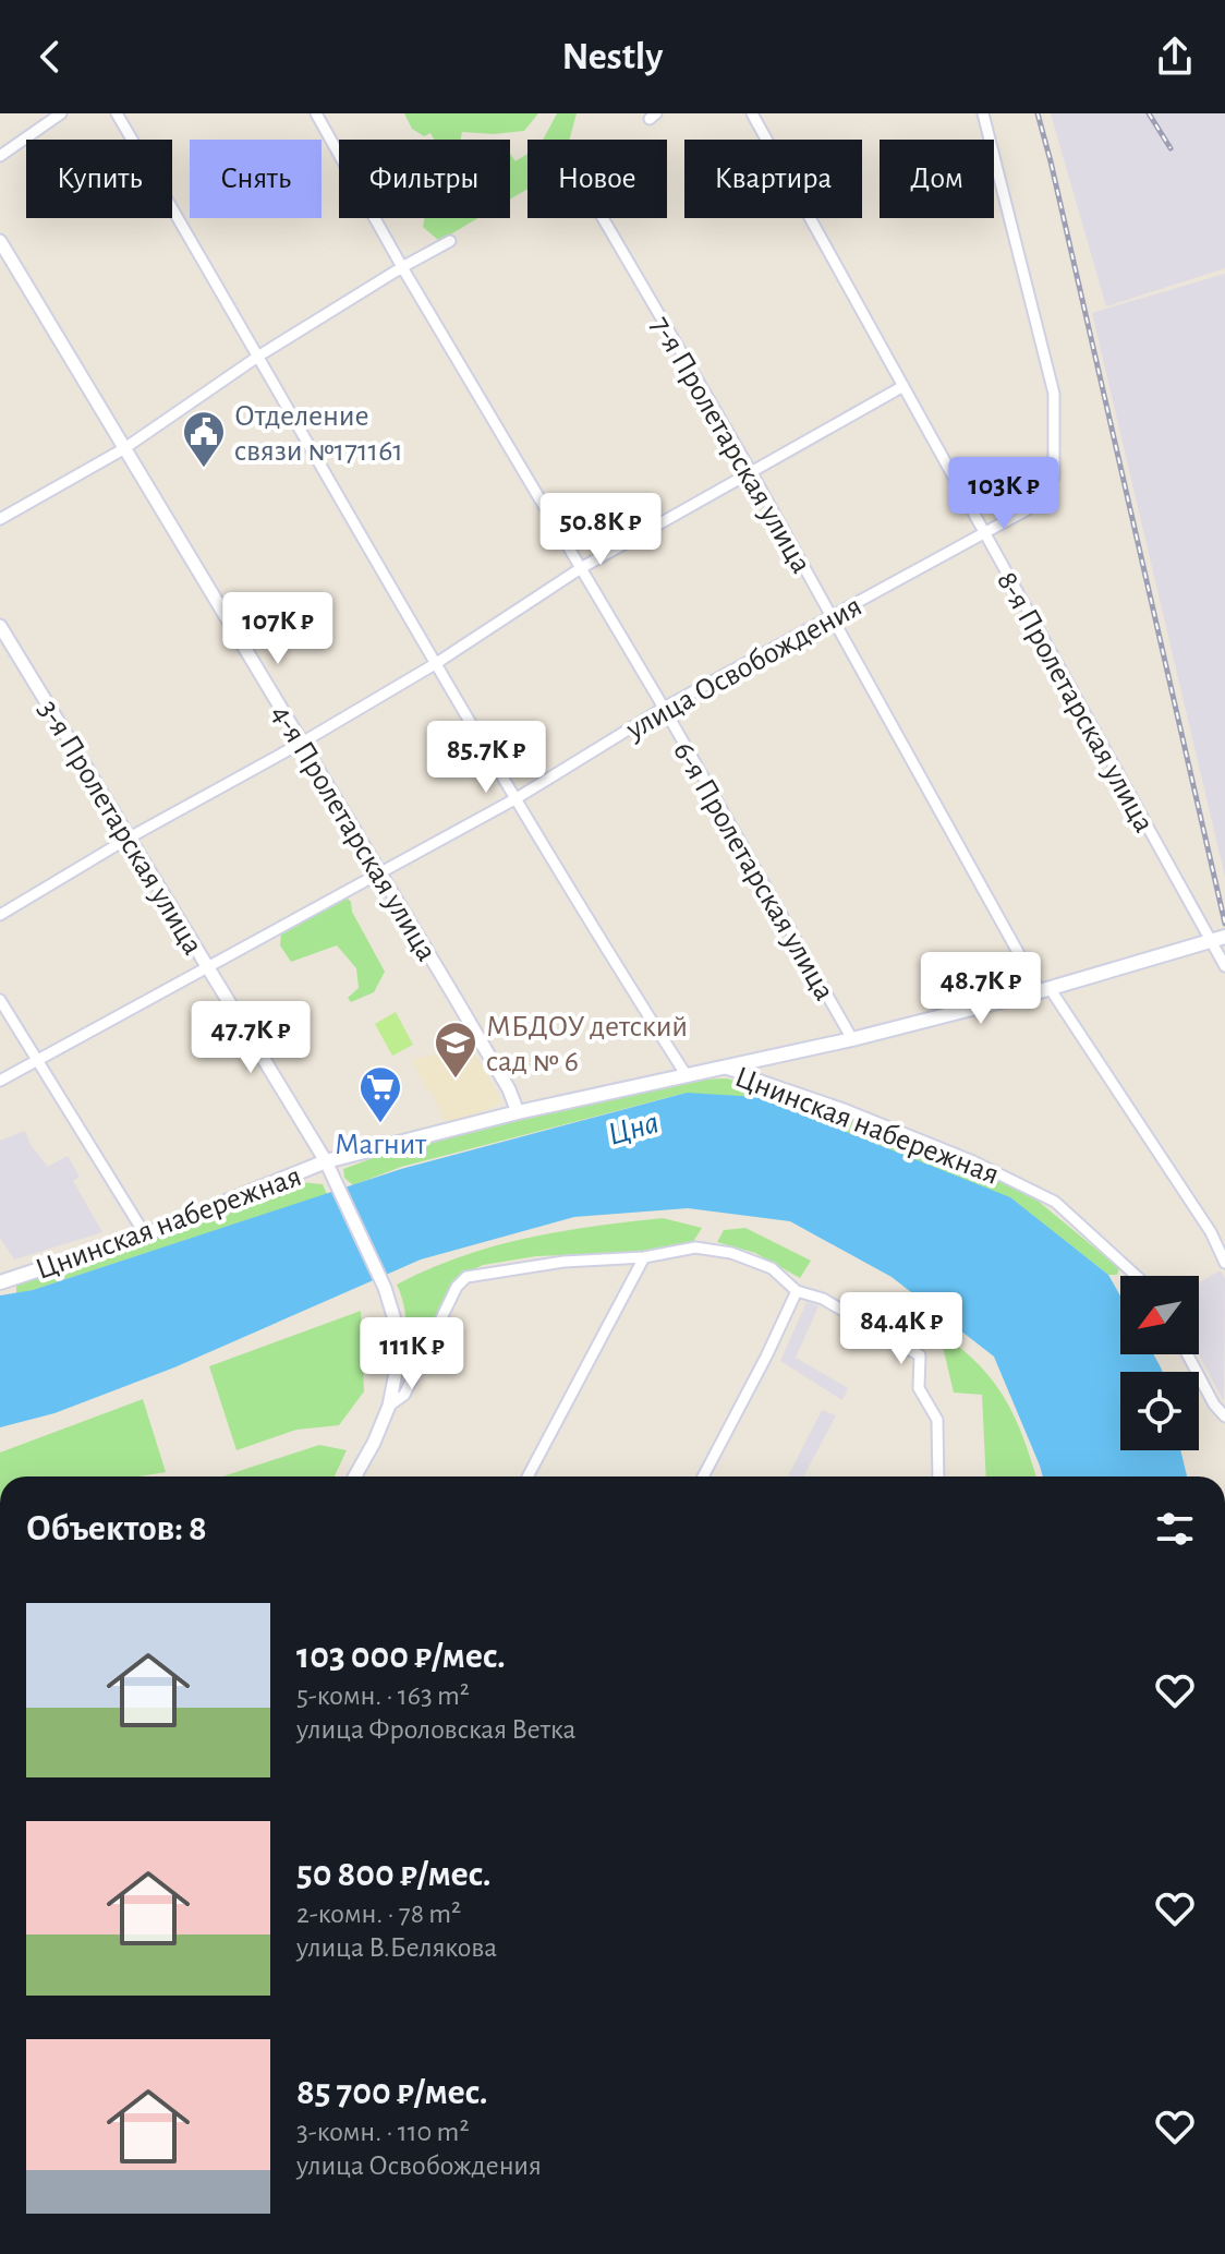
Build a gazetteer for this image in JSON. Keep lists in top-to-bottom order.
{
  "streets": {
    "main road": ["Цнинская набережная"],
    "street": [
      "7-я Пролетарская улица",
      "улица Освобождения",
      "8-я Пролетарская улица",
      "3-я Пролетарская улица",
      "4-я Пролетарская улица",
      "6-я Пролетарская улица"
    ]
  },
  "crossings": [
    ["7-я Пролетарская улица", "улица Освобождения"],
    ["улица Освобождения", "8-я Пролетарская улица"],
    ["улица Освобождения", "3-я Пролетарская улица"],
    ["улица Освобождения", "4-я Пролетарская улица"],
    ["улица Освобождения", "6-я Пролетарская улица"],
    ["3-я Пролетарская улица", "Цнинская набережная"],
    ["4-я Пролетарская улица", "Цнинская набережная"]
  ],
  "water": ["Цна"],
  "places": {
    "public building": ["Отделение связи №171161"],
    "school or university": ["МБДОУ детский сад № 6"],
    "supermarket": ["Магнит"]
  },
  "north": "bottom left",
  "page": {
    "header": "Nestly",
    "chip": [
      "Купить",
      "Снять",
      "Фильтры",
      "Новое",
      "Квартира",
      "Дом"
    ],
    "price": [
      "103K ₽",
      "50.8K ₽",
      "107K ₽",
      "85.7K ₽",
      "48.7K ₽",
      "47.7K ₽",
      "84.4K ₽",
      "111K ₽"
    ],
    "heading": "Объектов: 8",
    "list": [
      {
        "name": "103 000 ₽/мес.",
        "note": "5-комн. · 163 m² · улица Фроловская Ветка"
      },
      {
        "name": "50 800 ₽/мес.",
        "note": "2-комн. · 78 m² · улица В.Белякова"
      },
      {
        "name": "85 700 ₽/мес.",
        "note": "3-комн. · 110 m² · улица Освобождения"
      }
    ]
  }
}
